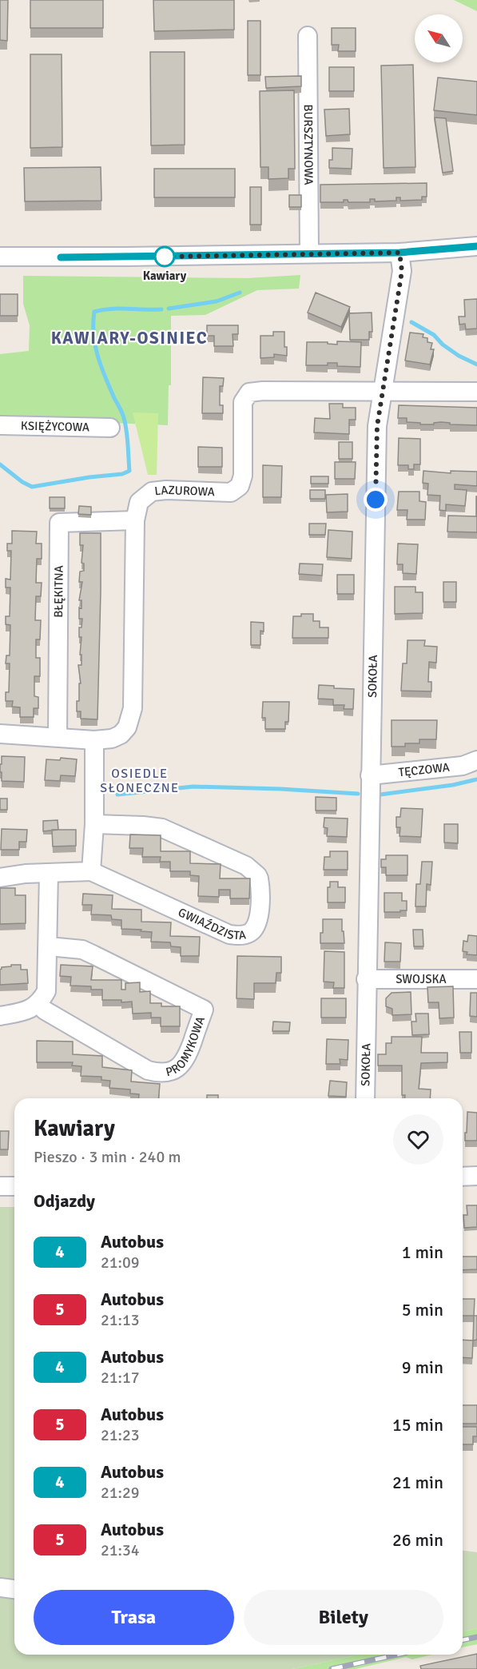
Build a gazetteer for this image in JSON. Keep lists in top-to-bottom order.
{
  "streets": {
    "street": [
      "BURSZTYNOWA",
      "KSIĘŻYCOWA",
      "LAZUROWA",
      "BŁĘKITNA",
      "SOKOŁA",
      "TĘCZOWA",
      "GWIAŹDZISTA",
      "SWOJSKA",
      "PROMYKOWA"
    ]
  },
  "crossings": [
    ["LAZUROWA", "BŁĘKITNA"],
    ["LAZUROWA", "SOKOŁA"],
    ["SOKOŁA", "TĘCZOWA"],
    ["SOKOŁA", "SWOJSKA"]
  ],
  "districts": ["KAWIARY-OSINIEC", "OSIEDLE SŁONECZNE"],
  "places": ["Kawiary"],
  "lines": ["bus line 4"],
  "north": "top left",
  "page": {
    "heading": [
      ["Kawiary", "Pieszo · 3 min · 240 m"],
      "Odjazdy"
    ],
    "list": [
      {
        "mark": "4",
        "name": "Autobus",
        "note": "21:09",
        "value": "1 min"
      },
      {
        "mark": "5",
        "name": "Autobus",
        "note": "21:13",
        "value": "5 min"
      },
      {
        "mark": "4",
        "name": "Autobus",
        "note": "21:17",
        "value": "9 min"
      },
      {
        "mark": "5",
        "name": "Autobus",
        "note": "21:23",
        "value": "15 min"
      },
      {
        "mark": "4",
        "name": "Autobus",
        "note": "21:29",
        "value": "21 min"
      },
      {
        "mark": "5",
        "name": "Autobus",
        "note": "21:34",
        "value": "26 min"
      }
    ],
    "buttons": ["Trasa", "Bilety"]
  }
}
